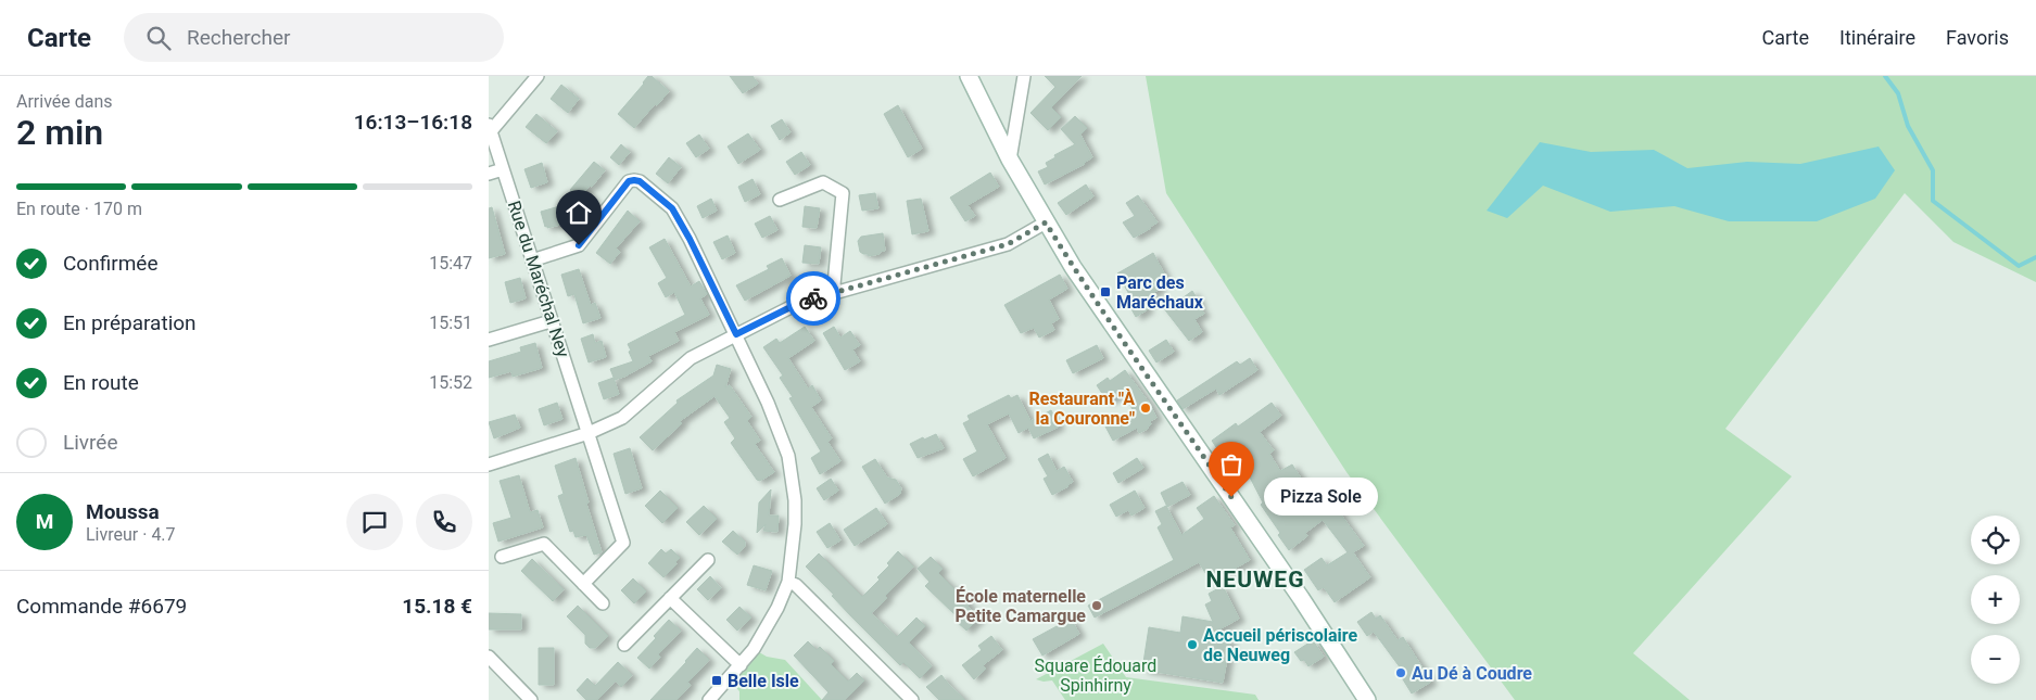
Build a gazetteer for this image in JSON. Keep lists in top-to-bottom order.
{
  "streets": {
    "street": ["Rue du Maréchal Ney"]
  },
  "districts": ["NEUWEG"],
  "parks": ["Square Édouard Spinhirny"],
  "places": {
    "transit": ["Parc des Maréchaux", "Belle Isle"],
    "other": [
      "Restaurant \"À la Couronne\"",
      "Pizza Sole",
      "École maternelle Petite Camargue",
      "Accueil périscolaire de Neuweg",
      "Au Dé à Coudre"
    ]
  },
  "page": {
    "header": "Carte",
    "search": "Rechercher",
    "nav": ["Carte", "Itinéraire", "Favoris"],
    "heading": ["2 min", "Arrivée dans", "16:13–16:18"],
    "panel": [
      "Moussa",
      "Livreur · 4.7",
      "Commande #6679",
      "15.18 €"
    ],
    "bar": "En route · 170 m",
    "list": [
      ["Confirmée", "15:47"],
      ["En préparation", "15:51"],
      ["En route", "15:52"],
      "Livrée"
    ],
    "bubble": "Pizza Sole",
    "round": "M",
    "map_buttons": ["+", "−"]
  }
}
